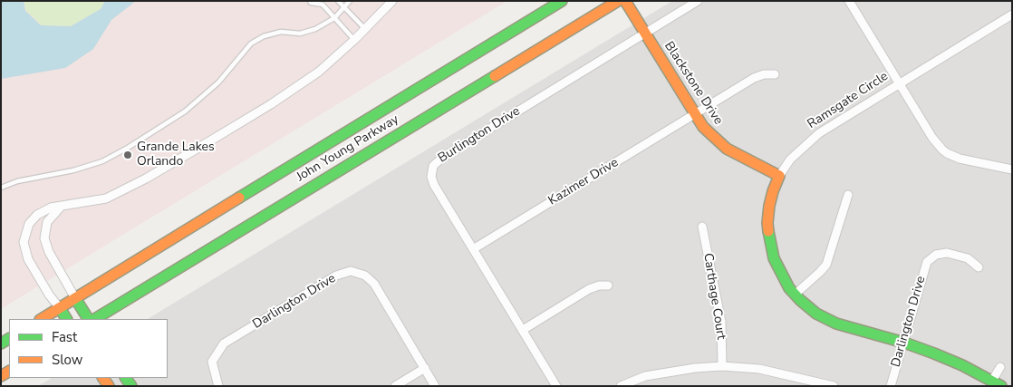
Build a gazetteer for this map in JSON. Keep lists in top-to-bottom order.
{
  "streets": {
    "main road": ["Blackstone Drive", "Ramsgate Circle", "John Young Parkway"],
    "street": [
      "Burlington Drive",
      "Kazimer Drive",
      "Carthage Court",
      "Darlington Drive"
    ]
  },
  "crossings": [
    ["Blackstone Drive", "Ramsgate Circle"],
    ["Blackstone Drive", "Burlington Drive"],
    ["Blackstone Drive", "Kazimer Drive"],
    ["Ramsgate Circle", "Darlington Drive"],
    ["Burlington Drive", "Kazimer Drive"]
  ],
  "places": ["Grande Lakes Orlando"],
  "legend": ["Fast", "Slow"]
}
